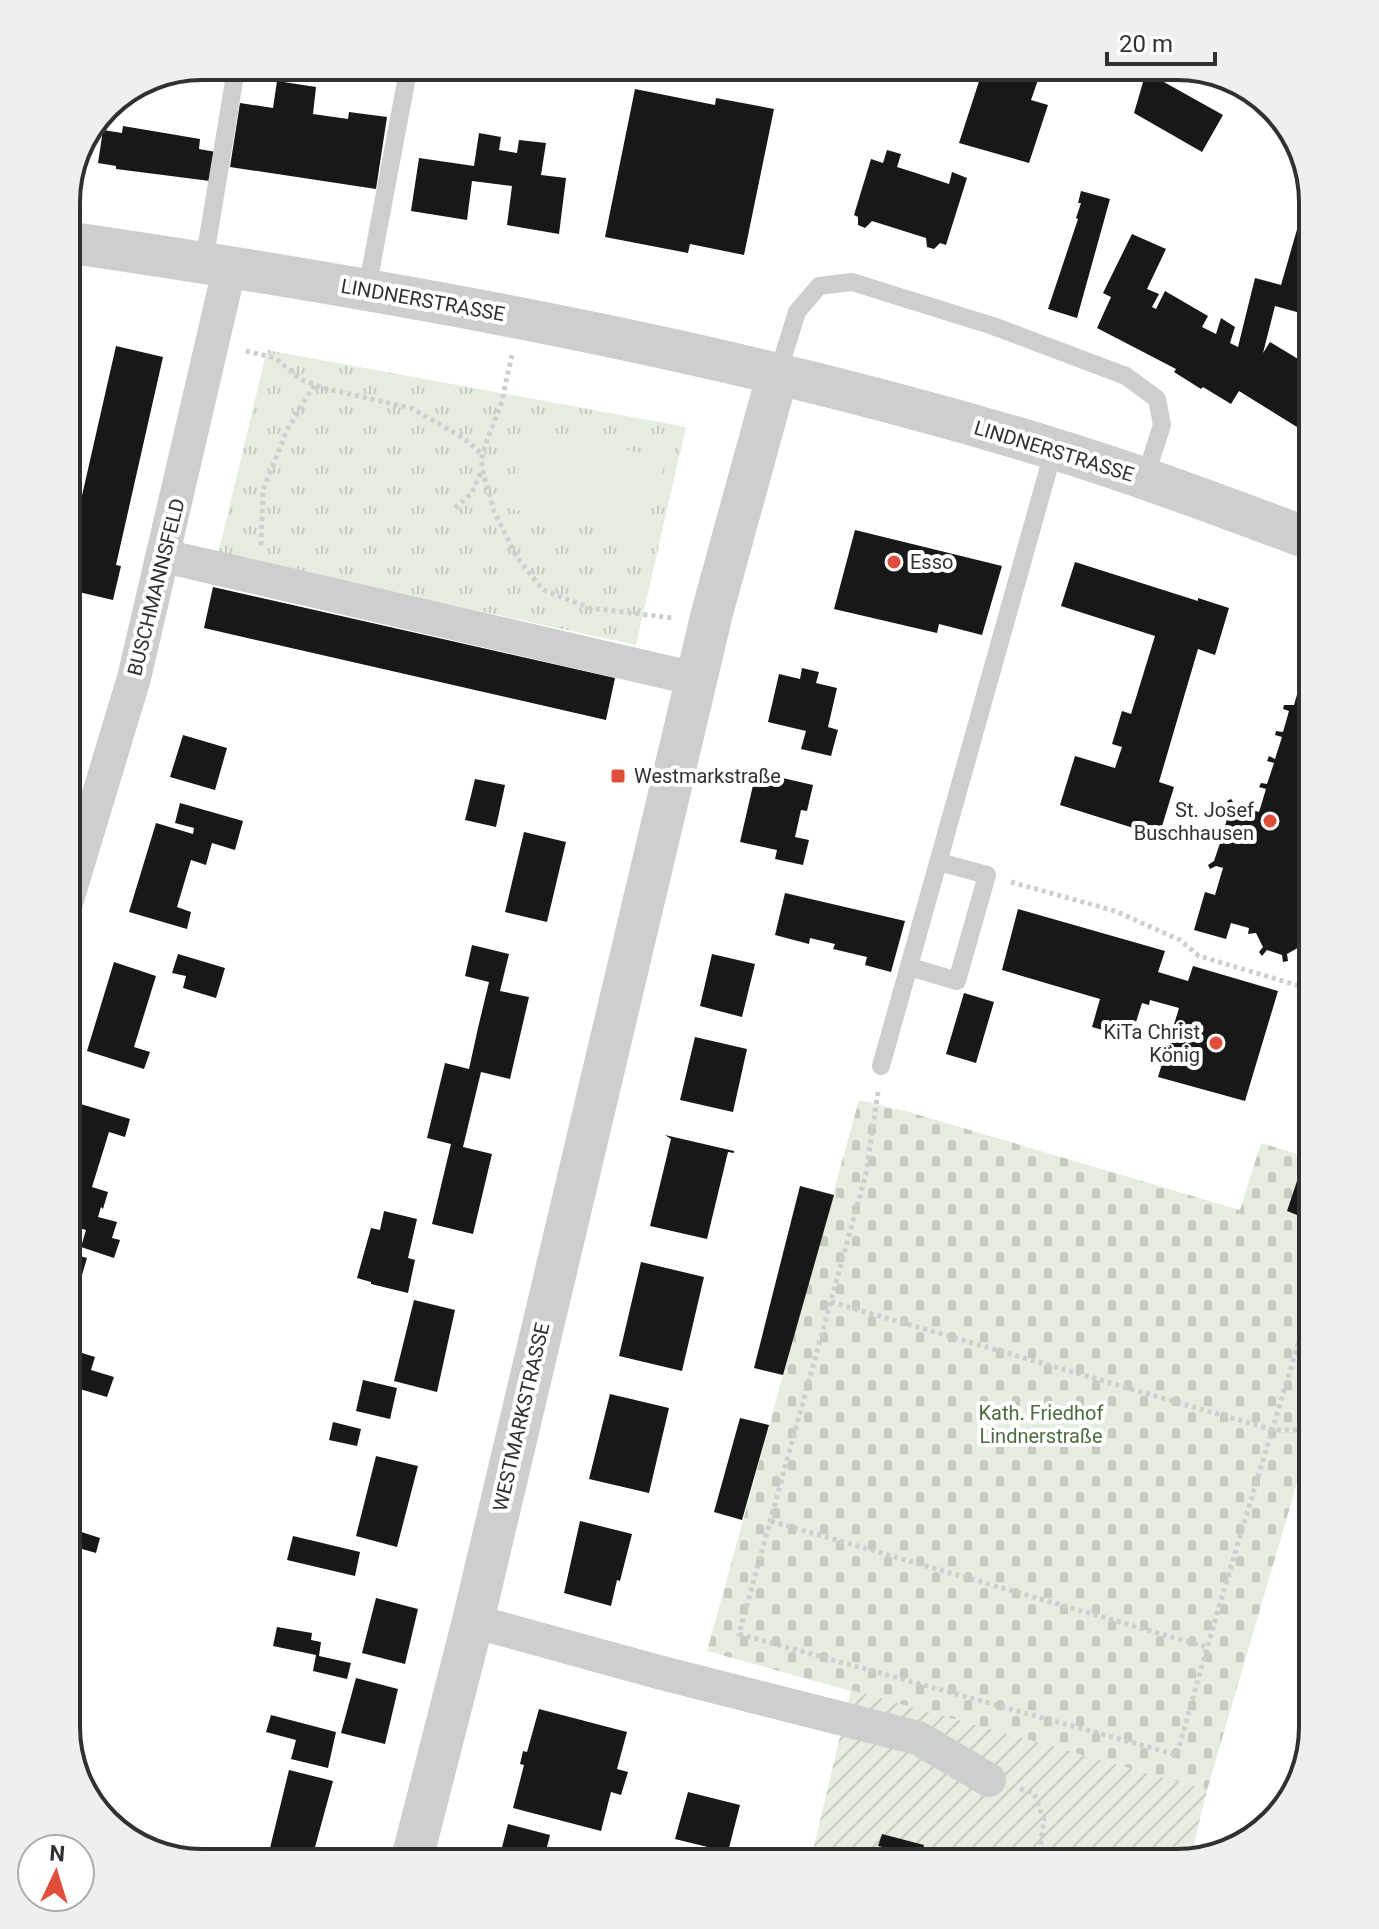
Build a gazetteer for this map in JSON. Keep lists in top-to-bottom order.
{
  "streets": {
    "street": ["LINDNERSTRASSE", "BUSCHMANNSFELD", "WESTMARKSTRASSE"]
  },
  "crossings": [
    ["LINDNERSTRASSE", "BUSCHMANNSFELD"],
    ["LINDNERSTRASSE", "WESTMARKSTRASSE"]
  ],
  "parks": ["Kath. Friedhof Lindnerstraße"],
  "places": {
    "other": ["Esso", "St. Josef Buschhausen", "KiTa Christ König"],
    "transit": ["Westmarkstraße"]
  },
  "scale_bar": "20 m",
  "north": "top"
}
